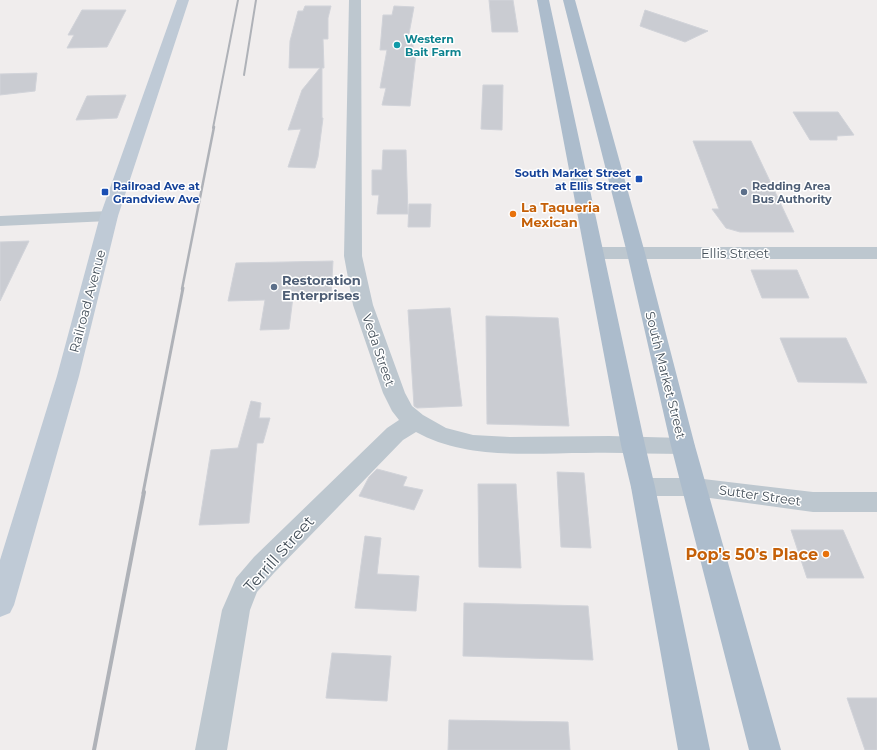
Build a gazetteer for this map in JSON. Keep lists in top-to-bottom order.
{
  "streets": {
    "main road": ["Railroad Avenue", "South Market Street"],
    "street": [
      "Ellis Street",
      "Veda Street",
      "Sutter Street",
      "Terrill Street"
    ]
  },
  "crossings": [
    ["Ellis Street", "South Market Street"],
    ["Veda Street", "South Market Street"],
    ["Veda Street", "Terrill Street"],
    ["South Market Street", "Sutter Street"]
  ],
  "places": {
    "other": [
      "Western Bait Farm",
      "Redding Area Bus Authority",
      "La Taqueria Mexican",
      "Restoration Enterprises",
      "Pop's 50's Place"
    ],
    "transit": ["South Market Street at Ellis Street", "Railroad Ave at Grandview Ave"]
  }
}
